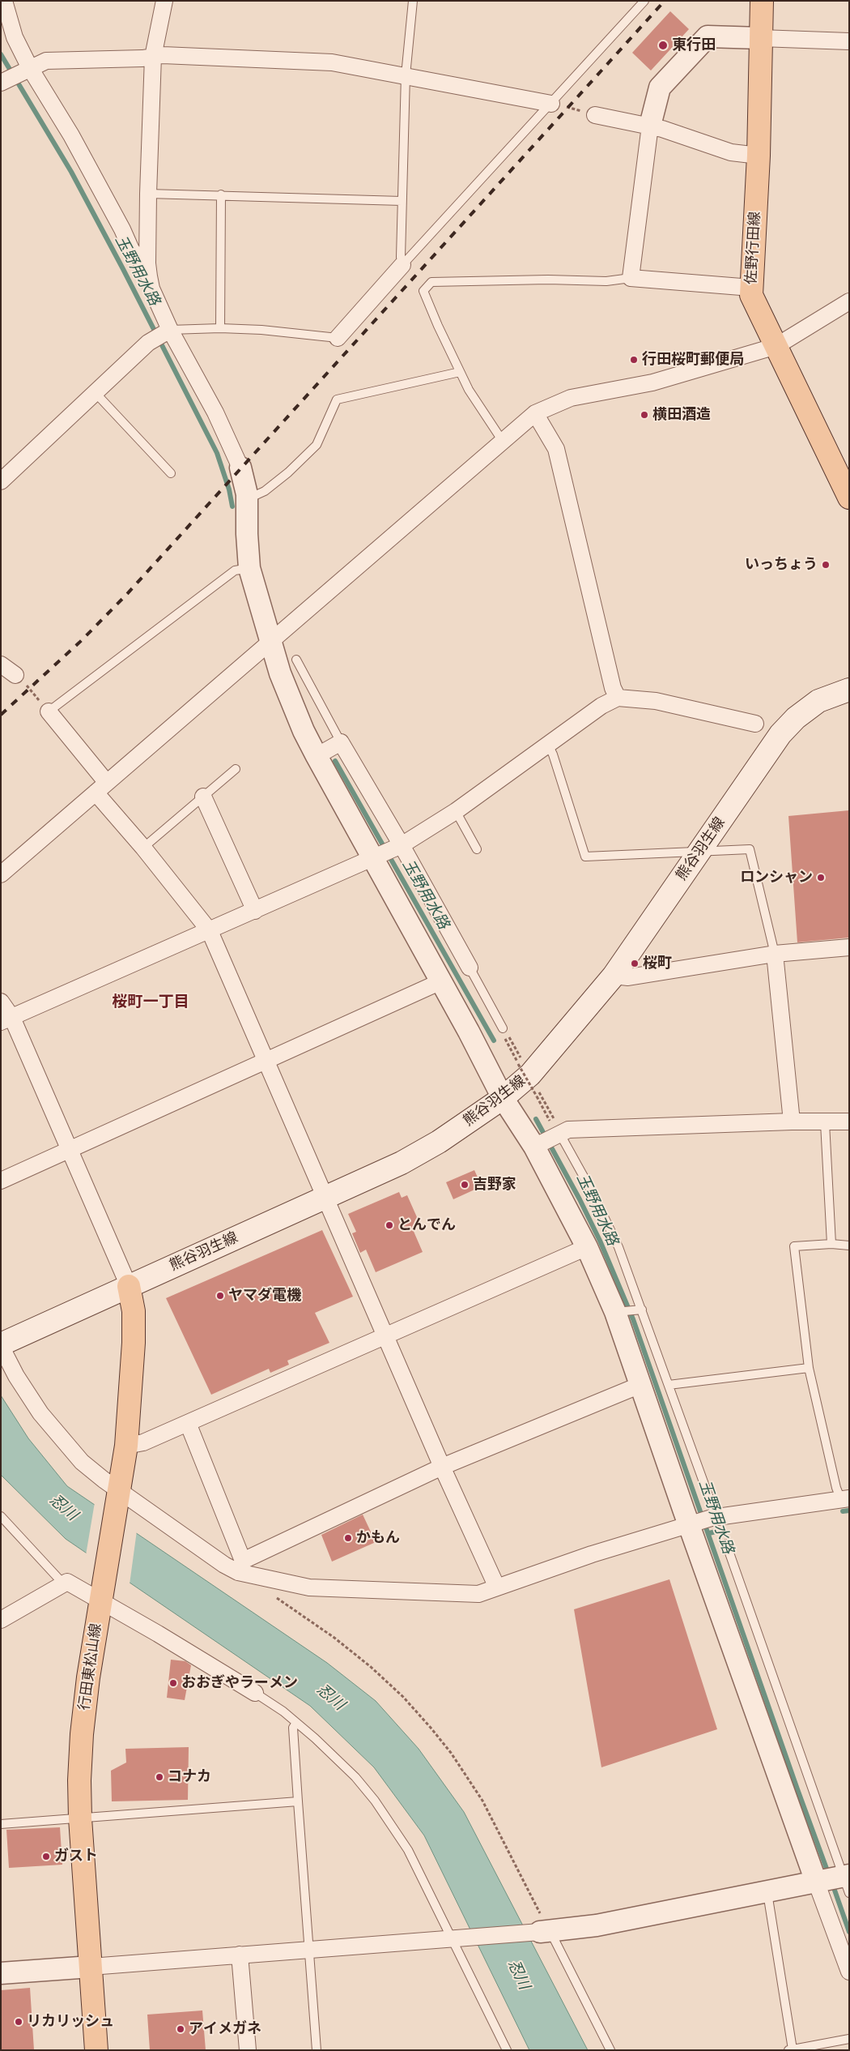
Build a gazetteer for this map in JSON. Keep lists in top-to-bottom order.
{
  "streets": {
    "main road": ["佐野行田線", "熊谷羽生線", "行田東松山線"]
  },
  "crossings": [
    ["熊谷羽生線", "行田東松山線"]
  ],
  "districts": ["桜町一丁目"],
  "water": ["玉野用水路", "忍川"],
  "places": [
    "東行田",
    "行田桜町郵便局",
    "横田酒造",
    "いっちょう",
    "ロンシャン",
    "桜町",
    "吉野家",
    "とんでん",
    "ヤマダ電機",
    "かもん",
    "おおぎやラーメン",
    "コナカ",
    "ガスト",
    "リカリッシュ",
    "アイメガネ"
  ]
}
